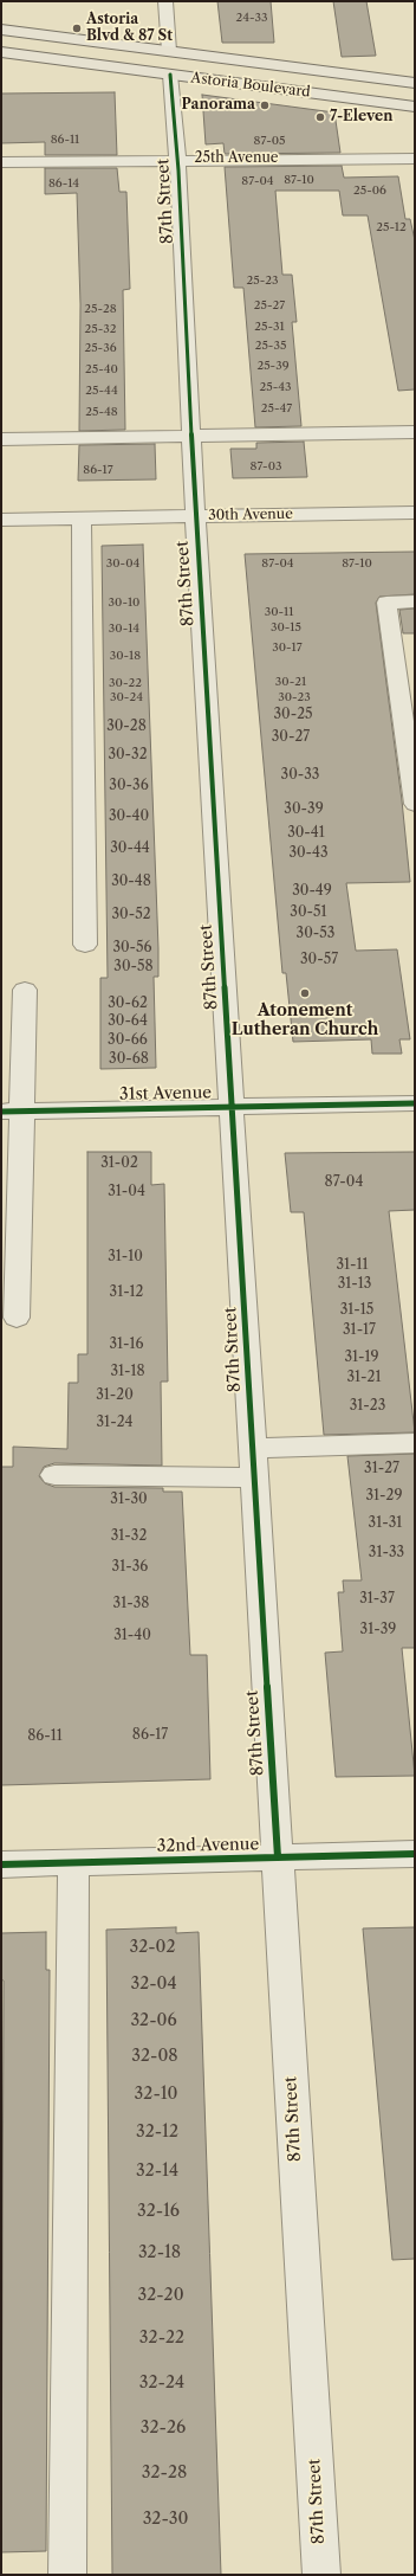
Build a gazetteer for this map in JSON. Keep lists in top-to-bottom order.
{
  "streets": {
    "main road": ["Astoria Boulevard"],
    "street": [
      "25th Avenue",
      "87th Street",
      "30th Avenue",
      "31st Avenue",
      "32nd Avenue"
    ]
  },
  "crossings": [
    ["Astoria Boulevard", "87th Street"],
    ["25th Avenue", "87th Street"],
    ["87th Street", "30th Avenue"],
    ["87th Street", "31st Avenue"],
    ["87th Street", "32nd Avenue"]
  ],
  "places": [
    "Astoria Blvd & 87 St",
    "Panorama",
    "7-Eleven",
    "Atonement Lutheran Church"
  ],
  "house_numbers": [
    "24-33",
    "86-11",
    "87-05",
    "87-10",
    "87-04",
    "86-14",
    "25-06",
    "25-12",
    "25-23",
    "25-27",
    "25-28",
    "25-31",
    "25-32",
    "25-35",
    "25-36",
    "25-39",
    "25-40",
    "25-43",
    "25-44",
    "25-47",
    "25-48",
    "87-03",
    "86-17",
    "30-04",
    "87-04",
    "87-10",
    "30-10",
    "30-11",
    "30-15",
    "30-14",
    "30-17",
    "30-18",
    "30-21",
    "30-22",
    "30-24",
    "30-23",
    "30-25",
    "30-28",
    "30-27",
    "30-32",
    "30-33",
    "30-36",
    "30-39",
    "30-40",
    "30-41",
    "30-44",
    "30-43",
    "30-48",
    "30-49",
    "30-51",
    "30-52",
    "30-53",
    "30-56",
    "30-57",
    "30-58",
    "30-62",
    "30-64",
    "30-66",
    "30-68",
    "31-02",
    "87-04",
    "31-04",
    "31-10",
    "31-11",
    "31-13",
    "31-12",
    "31-15",
    "31-17",
    "31-16",
    "31-19",
    "31-18",
    "31-21",
    "31-20",
    "31-23",
    "31-24",
    "31-27",
    "31-29",
    "31-30",
    "31-31",
    "31-32",
    "31-33",
    "31-36",
    "31-37",
    "31-38",
    "31-39",
    "31-40",
    "86-17",
    "86-11",
    "32-02",
    "32-04",
    "32-06",
    "32-08",
    "32-10",
    "32-12",
    "32-14",
    "32-16",
    "32-18",
    "32-20",
    "32-22",
    "32-24",
    "32-26",
    "32-28",
    "32-30"
  ]
}
